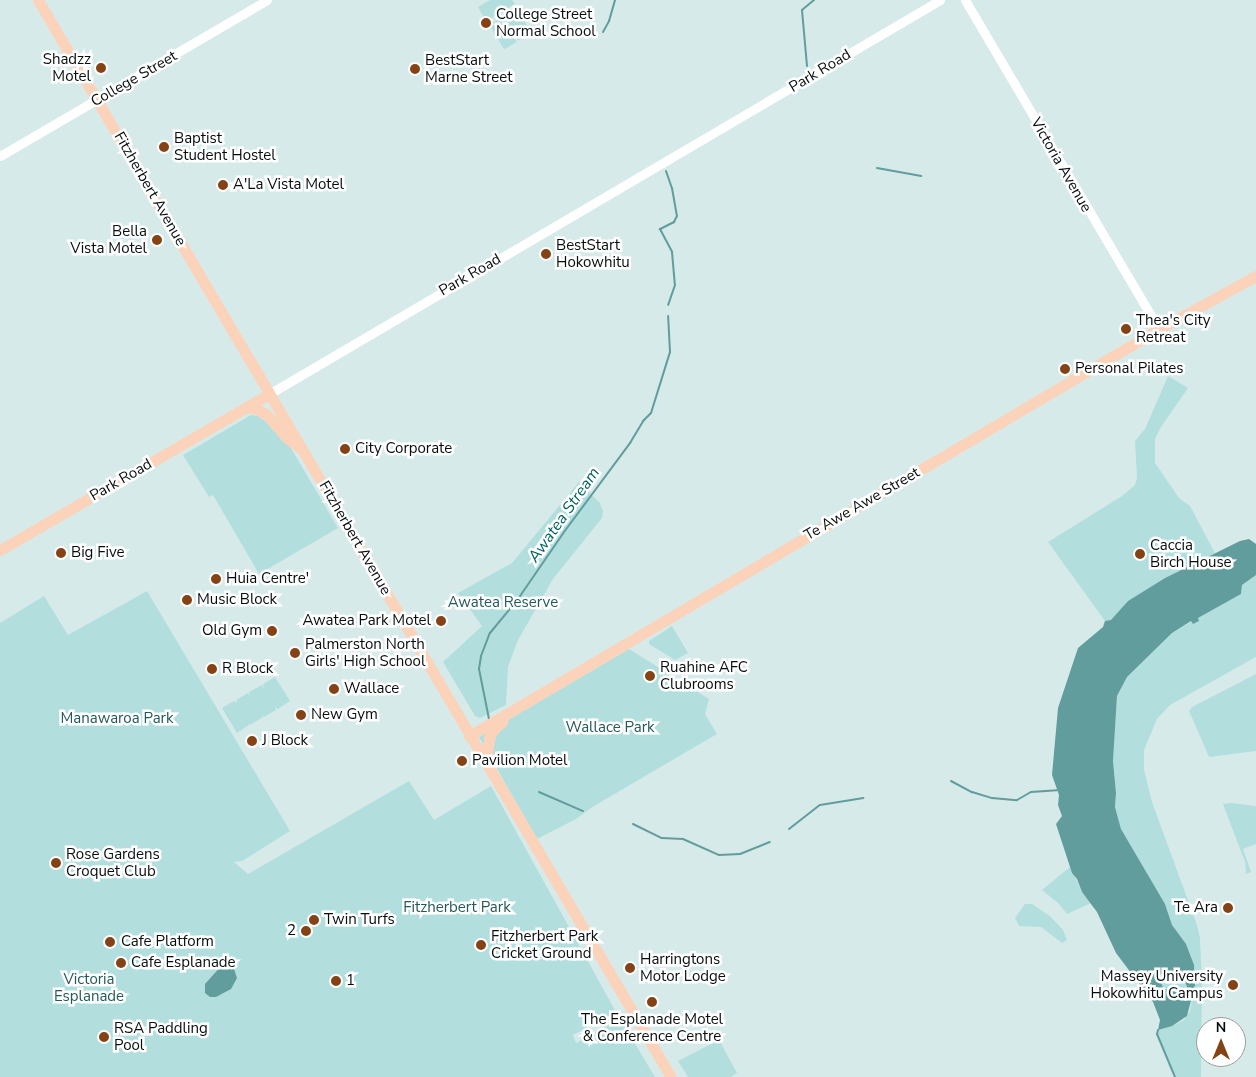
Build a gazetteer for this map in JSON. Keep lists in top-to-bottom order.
{
  "streets": {
    "main road": ["Park Road", "Fitzherbert Avenue", "Te Awe Awe Street"],
    "street": ["College Street", "Victoria Avenue"]
  },
  "crossings": [
    ["Park Road", "Fitzherbert Avenue"],
    ["College Street", "Fitzherbert Avenue"],
    ["Victoria Avenue", "Te Awe Awe Street"],
    ["Fitzherbert Avenue", "Te Awe Awe Street"]
  ],
  "water": ["Awatea Stream"],
  "parks": [
    "Awatea Reserve",
    "Manawaroa Park",
    "Wallace Park",
    "Fitzherbert Park",
    "Victoria Esplanade"
  ],
  "places": [
    "College Street Normal School",
    "Shadzz Motel",
    "BestStart Marne Street",
    "Baptist Student Hostel",
    "A'La Vista Motel",
    "Bella Vista Motel",
    "BestStart Hokowhitu",
    "Thea's City Retreat",
    "Personal Pilates",
    "City Corporate",
    "Big Five",
    "Caccia Birch House",
    "Huia Centre'",
    "Music Block",
    "Awatea Park Motel",
    "Old Gym",
    "Palmerston North Girls' High School",
    "R Block",
    "Ruahine AFC Clubrooms",
    "Wallace",
    "New Gym",
    "J Block",
    "Pavilion Motel",
    "Rose Gardens Croquet Club",
    "Te Ara",
    "Twin Turfs",
    "2",
    "Cafe Platform",
    "Fitzherbert Park Cricket Ground",
    "Cafe Esplanade",
    "Harringtons Motor Lodge",
    "1",
    "Massey University Hokowhitu Campus",
    "The Esplanade Motel & Conference Centre",
    "RSA Paddling Pool"
  ],
  "north": "top"
}
